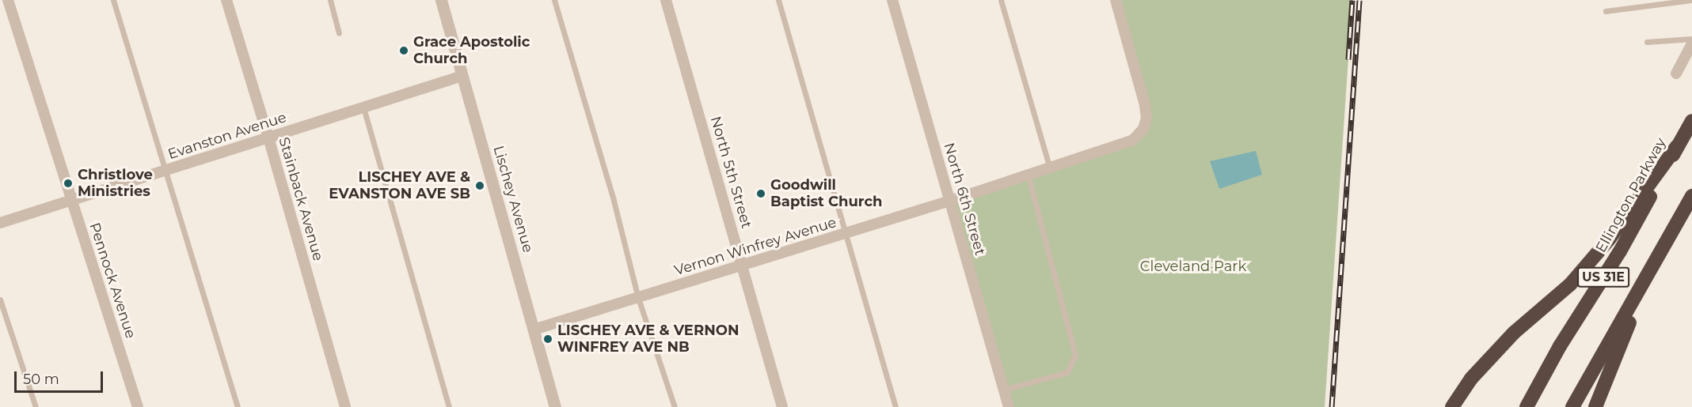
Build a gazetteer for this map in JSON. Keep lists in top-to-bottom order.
{
  "streets": {
    "highway": ["Ellington Parkway", "US 31E"],
    "street": [
      "Evanston Avenue",
      "North 5th Street",
      "Stainback Avenue",
      "Lischey Avenue",
      "North 6th Street",
      "Vernon Winfrey Avenue",
      "Pennock Avenue"
    ]
  },
  "crossings": [
    ["Evanston Avenue", "Stainback Avenue"],
    ["Evanston Avenue", "Lischey Avenue"],
    ["Evanston Avenue", "Pennock Avenue"],
    ["North 5th Street", "Vernon Winfrey Avenue"],
    ["Lischey Avenue", "Vernon Winfrey Avenue"],
    ["North 6th Street", "Vernon Winfrey Avenue"]
  ],
  "parks": ["Cleveland Park"],
  "places": [
    "Grace Apostolic Church",
    "Christlove Ministries",
    "LISCHEY AVE & EVANSTON AVE SB",
    "Goodwill Baptist Church",
    "LISCHEY AVE & VERNON WINFREY AVE NB"
  ],
  "scale_bar": "50 m"
}
